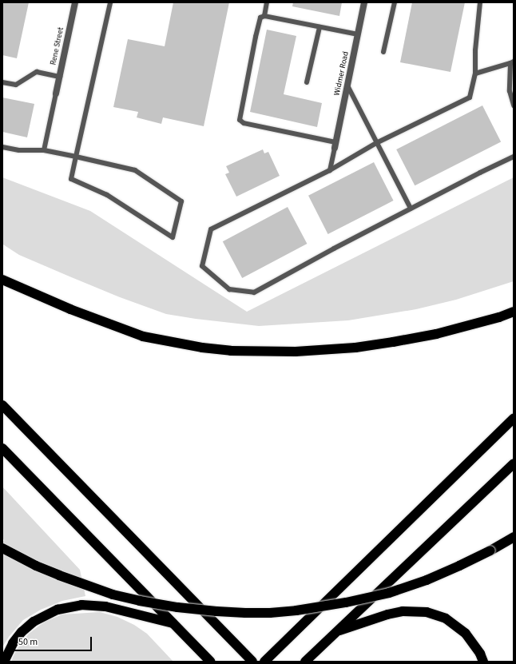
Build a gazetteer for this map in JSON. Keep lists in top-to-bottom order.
{
  "streets": {
    "street": ["Rene Street", "Widmer Road"]
  },
  "scale_bar": "50 m"
}
